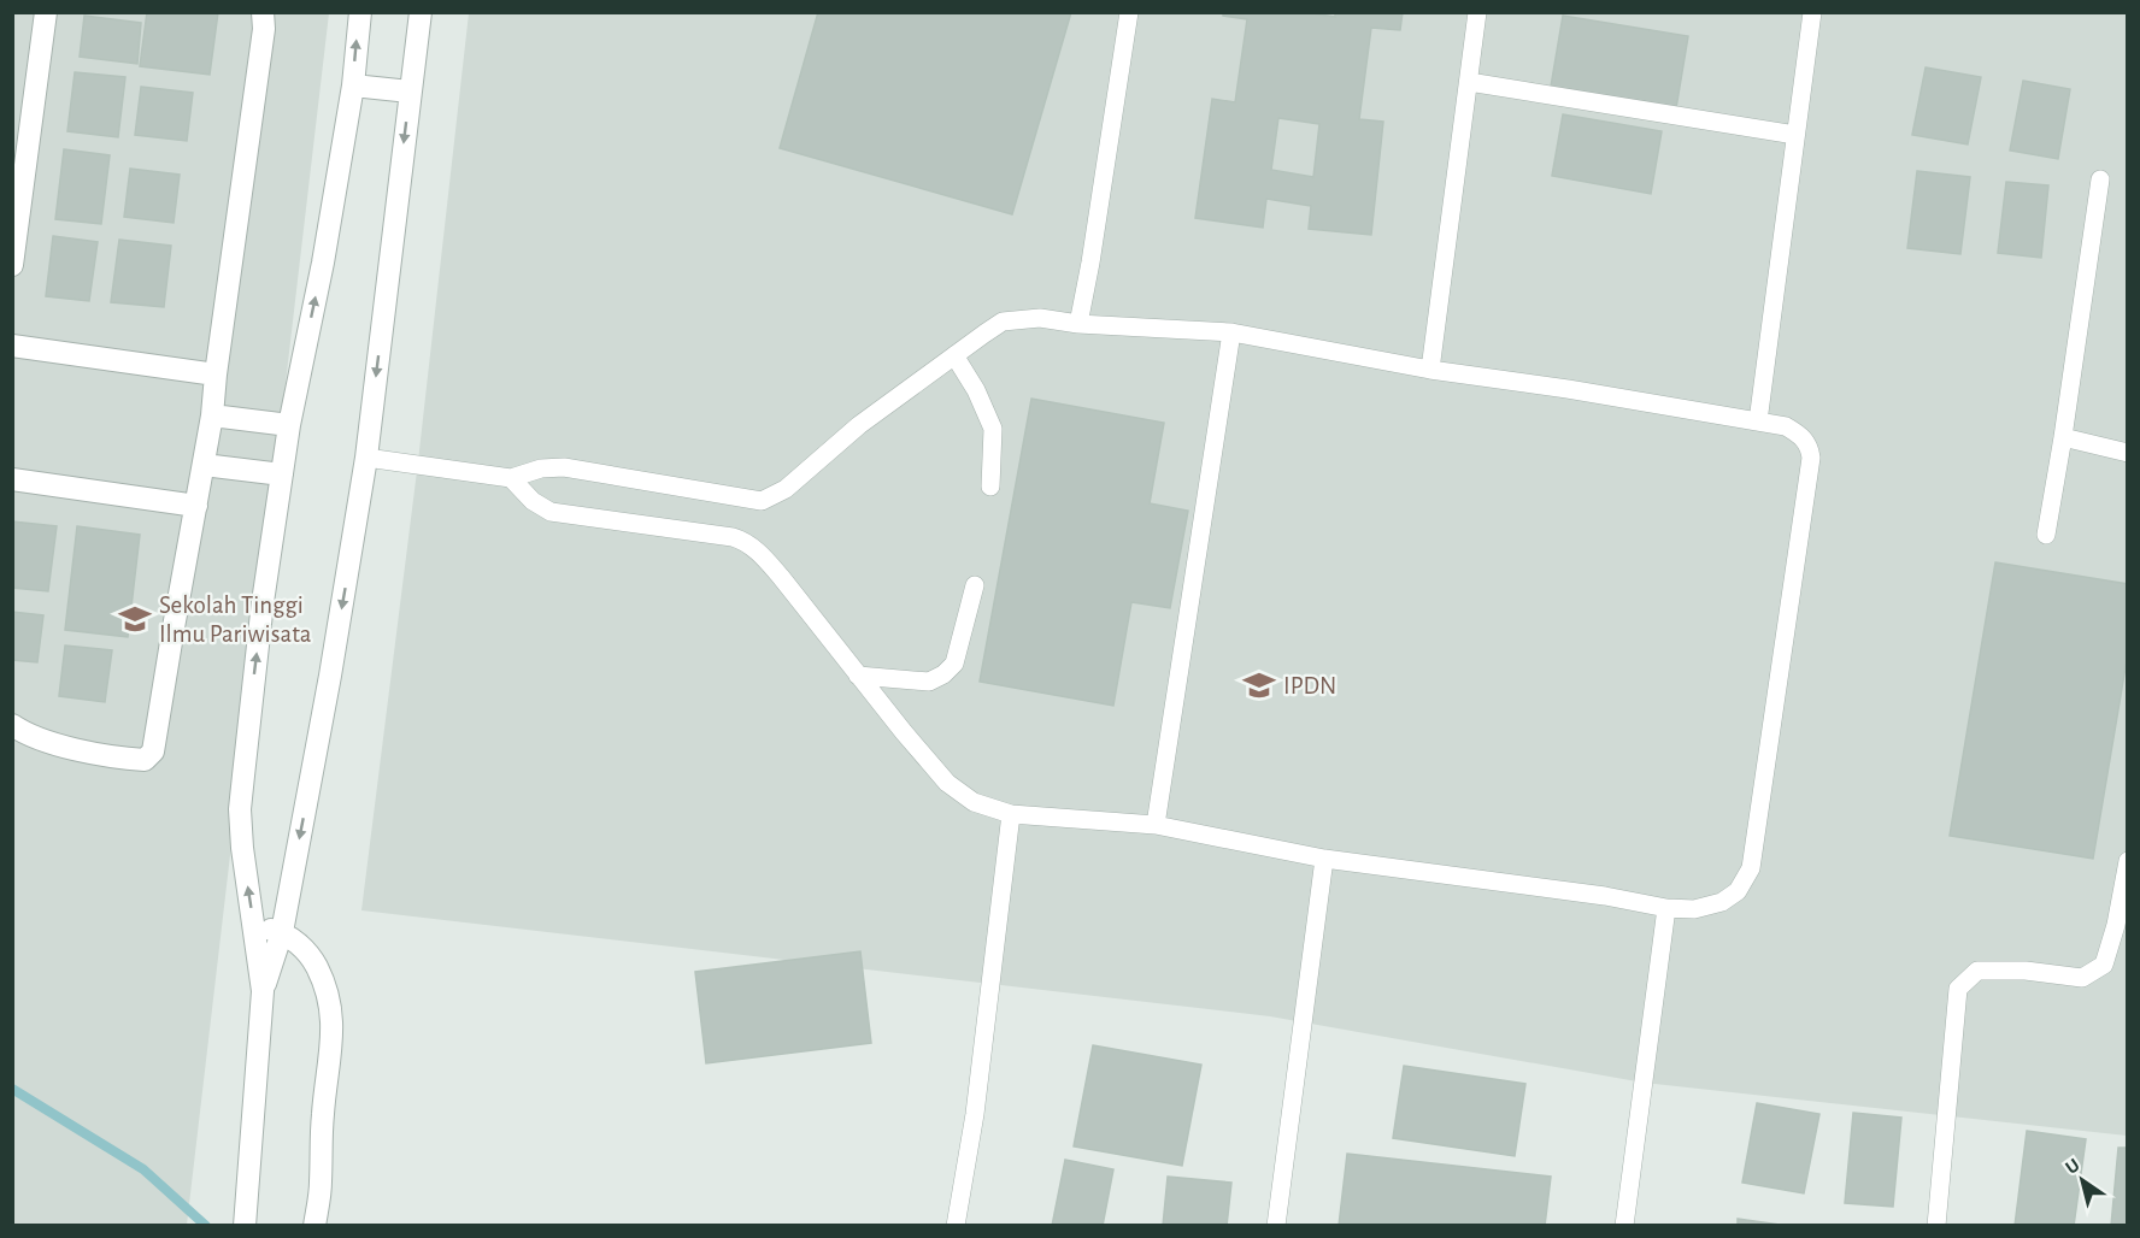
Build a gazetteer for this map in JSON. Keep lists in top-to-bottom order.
{
  "places": {
    "school or university": ["Sekolah Tinggi Ilmu Pariwisata", "IPDN"]
  },
  "north": "top left"
}
